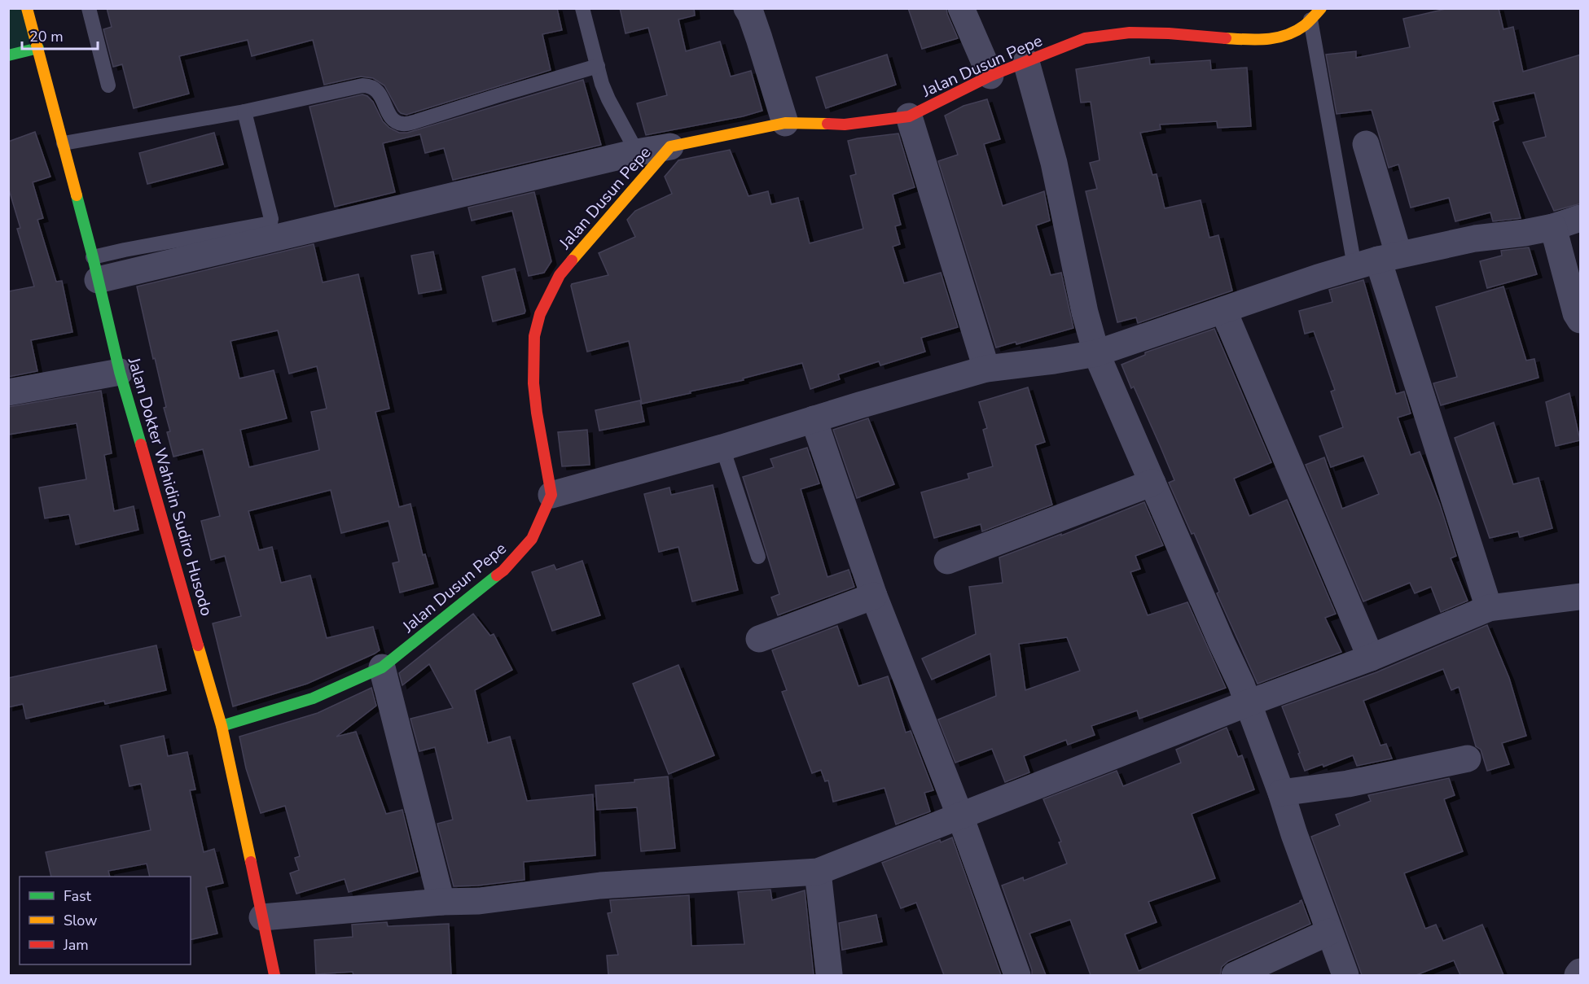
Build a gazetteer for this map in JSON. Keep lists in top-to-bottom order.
{
  "streets": {
    "street": ["Jalan Dusun Pepe", "Jalan Dokter Wahidin Sudiro Husodo"]
  },
  "crossings": [
    ["Jalan Dusun Pepe", "Jalan Dokter Wahidin Sudiro Husodo"]
  ],
  "legend": ["Fast", "Slow", "Jam"],
  "scale_bar": "20 m"
}
